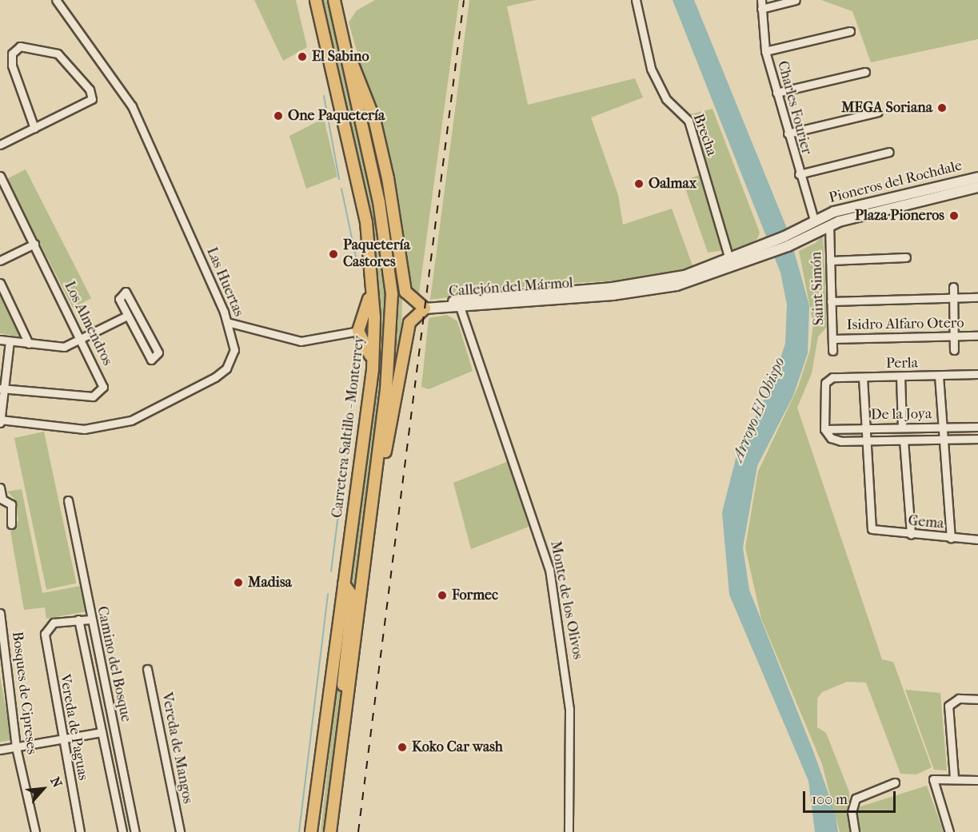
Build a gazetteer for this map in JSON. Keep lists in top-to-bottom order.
{
  "streets": {
    "main road": ["Carretera Saltillo - Monterrey"],
    "street": [
      "Charles Fourier",
      "Brecha",
      "Pioneros del Rochdale",
      "Las Huertas",
      "Callejón del Mármol",
      "Saint Simón",
      "Los Almendros",
      "Isidro Alfaro Otero",
      "Perla",
      "De la Joya",
      "Gema",
      "Monte de los Olivos",
      "Camino del Bosque",
      "Bosques de Cipreses",
      "Vereda de Paguas",
      "Vereda de Mangos"
    ]
  },
  "crossings": [
    ["Charles Fourier", "Pioneros del Rochdale"],
    ["Brecha", "Callejón del Mármol"],
    ["Pioneros del Rochdale", "Callejón del Mármol"],
    ["Pioneros del Rochdale", "Saint Simón"],
    ["Callejón del Mármol", "Monte de los Olivos"],
    ["Saint Simón", "Isidro Alfaro Otero"],
    ["Perla", "De la Joya"],
    ["De la Joya", "Gema"],
    ["Camino del Bosque", "Vereda de Paguas"]
  ],
  "water": ["Arroyo El Obispo"],
  "places": [
    "El Sabino",
    "MEGA Soriana",
    "One Paquetería",
    "Oalmax",
    "Plaza Pioneros",
    "Paquetería Castores",
    "Madisa",
    "Formec",
    "Koko Car wash"
  ],
  "scale_bar": "100 m",
  "north": "top right"
}
